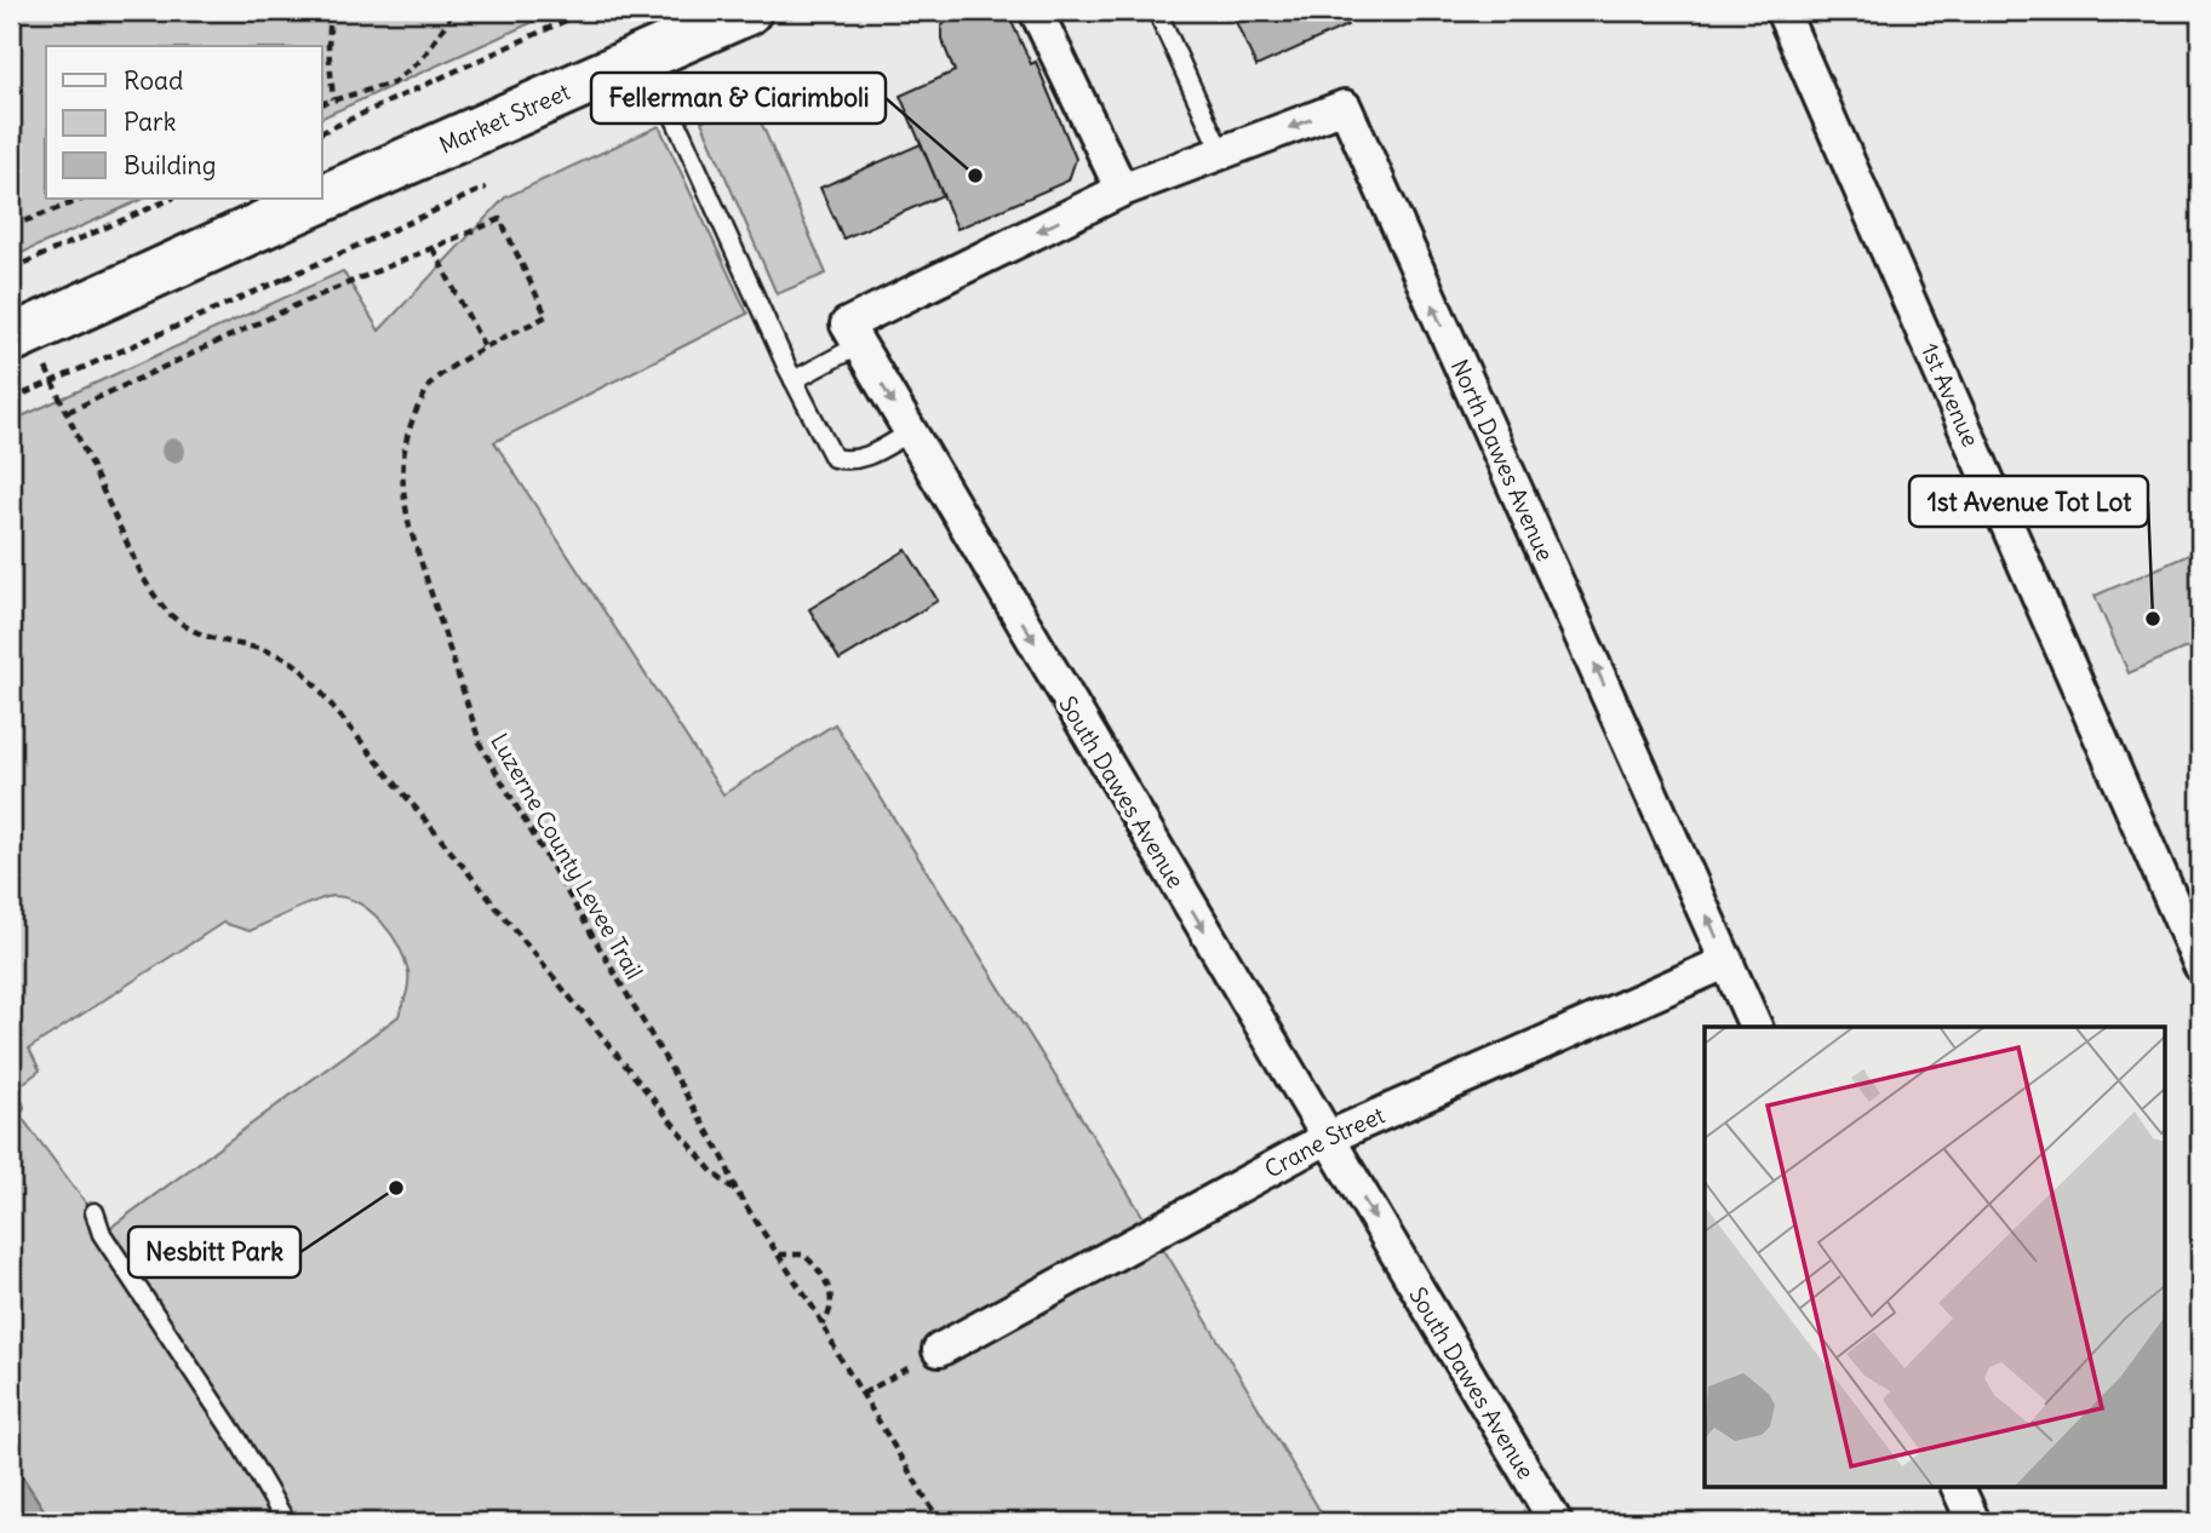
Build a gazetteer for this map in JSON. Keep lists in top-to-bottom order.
{
  "streets": {
    "main road": ["Market Street"],
    "street": [
      "1st Avenue",
      "North Dawes Avenue",
      "South Dawes Avenue",
      "Crane Street"
    ],
    "path": ["Luzerne County Levee Trail"]
  },
  "crossings": [
    ["Market Street", "Luzerne County Levee Trail"],
    ["North Dawes Avenue", "Crane Street"],
    ["South Dawes Avenue", "Crane Street"]
  ],
  "one_way": ["North Dawes Avenue", "South Dawes Avenue"],
  "places": ["Fellerman & Ciarimboli", "1st Avenue Tot Lot", "Nesbitt Park"],
  "legend": ["Road", "Park", "Building"]
}
